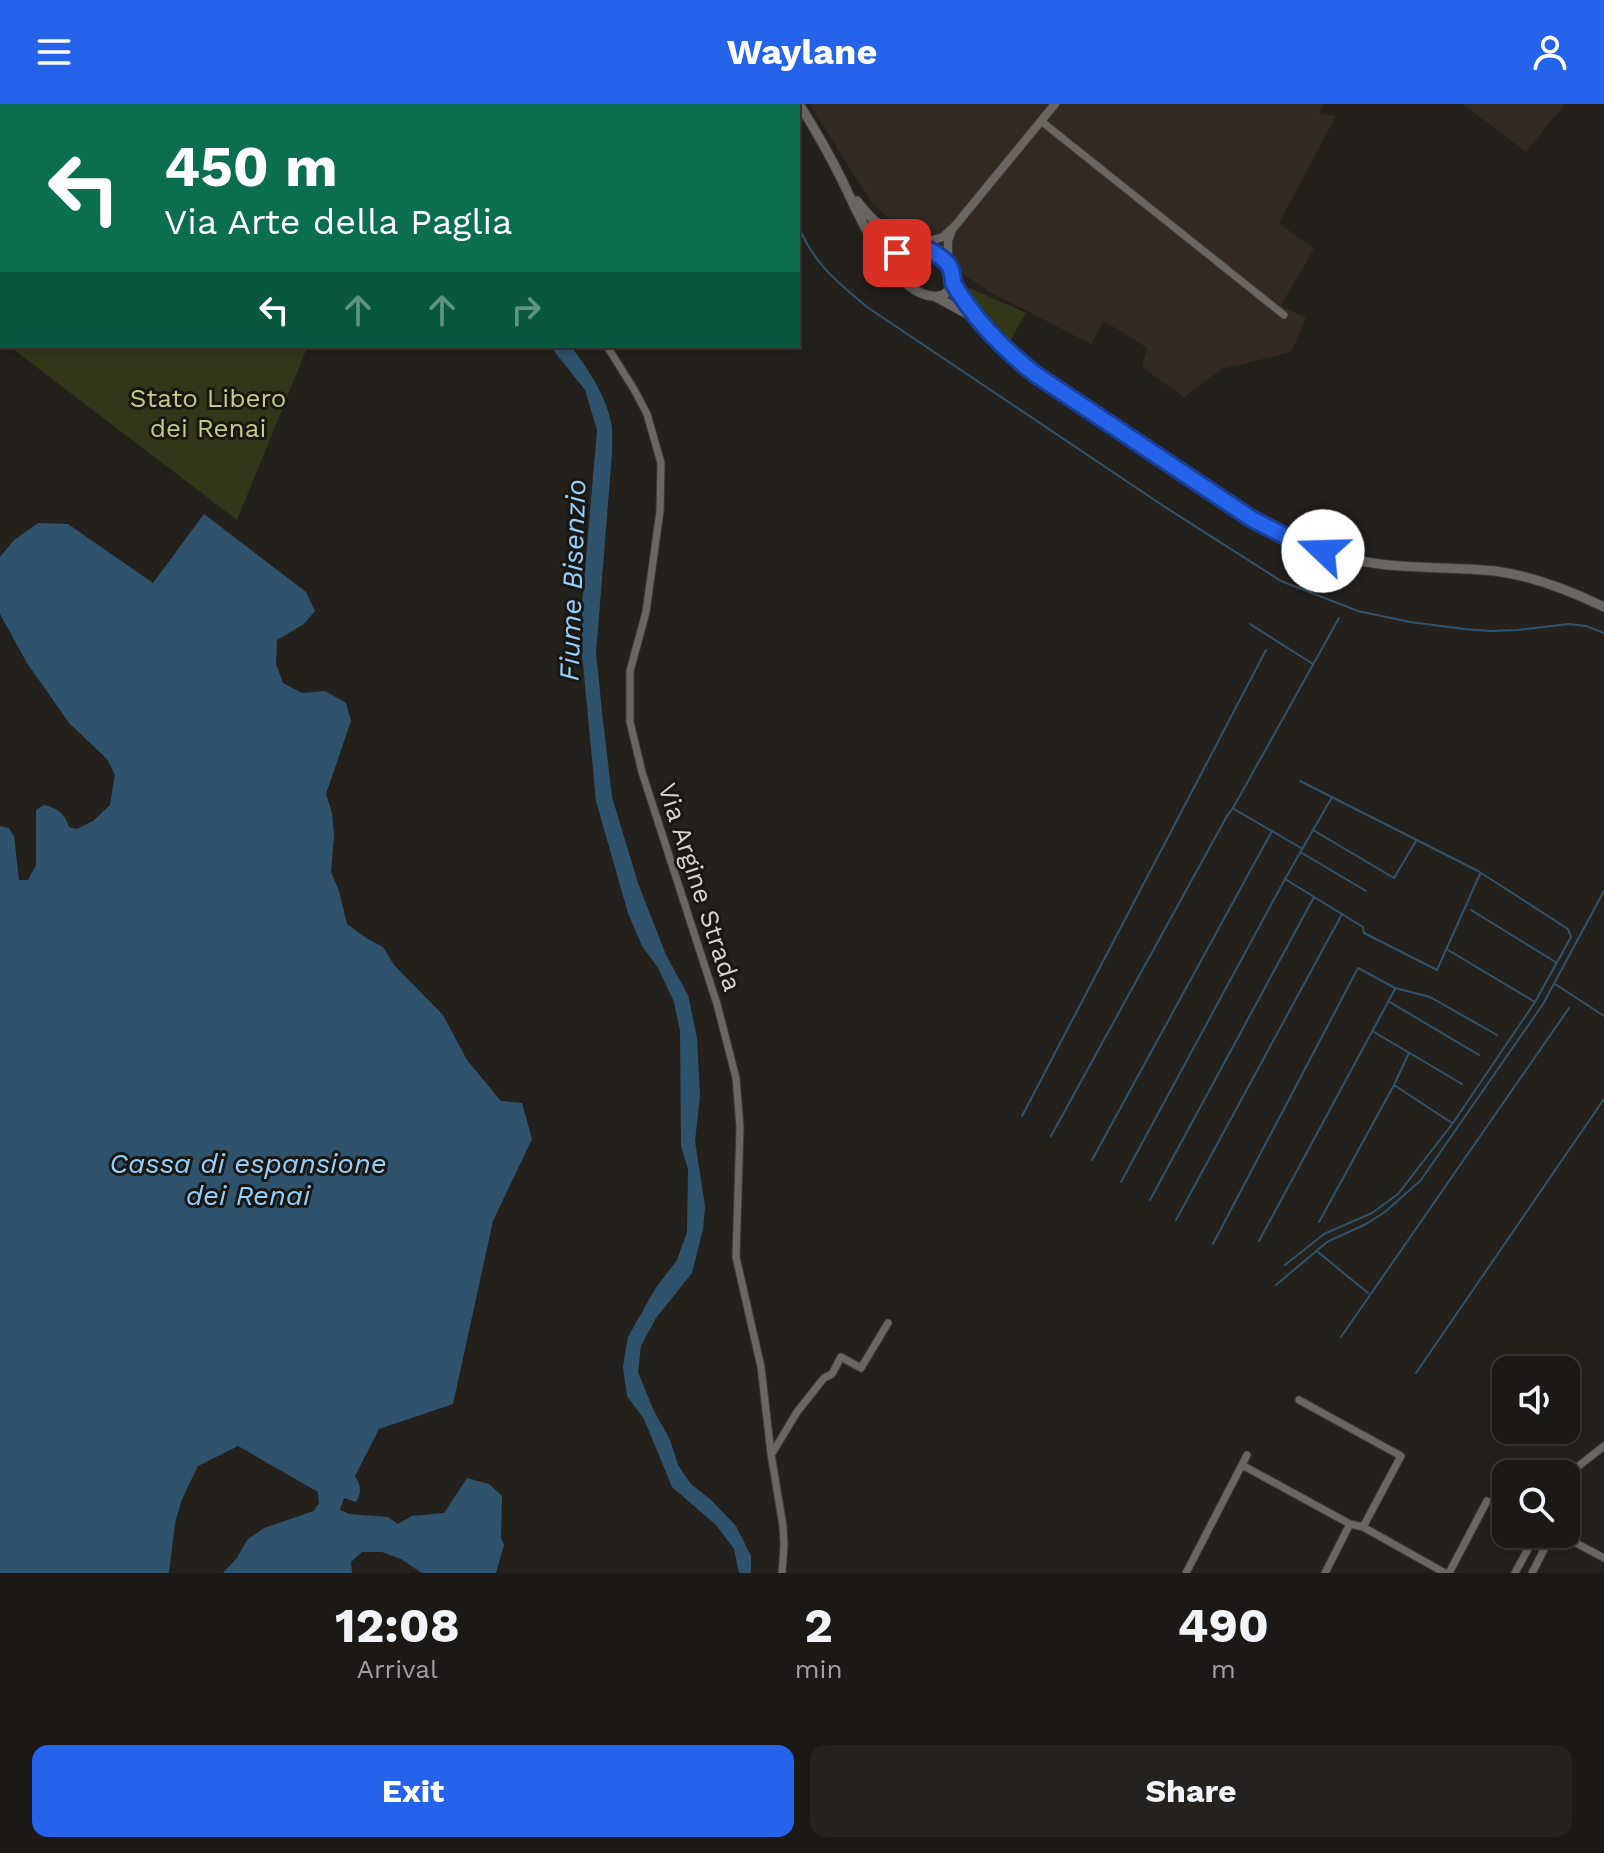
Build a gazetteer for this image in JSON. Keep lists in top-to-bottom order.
{
  "streets": {
    "street": ["Via Argine Strada"]
  },
  "water": ["Fiume Bisenzio", "Cassa di espansione dei Renai"],
  "parks": ["Stato Libero dei Renai"],
  "page": {
    "header": "Waylane",
    "turn": ["450 m", "Via Arte della Paglia"],
    "eta": [
      "12:08",
      "Arrival",
      "2",
      "min",
      "490",
      "m"
    ],
    "buttons": ["Exit", "Share"]
  }
}
